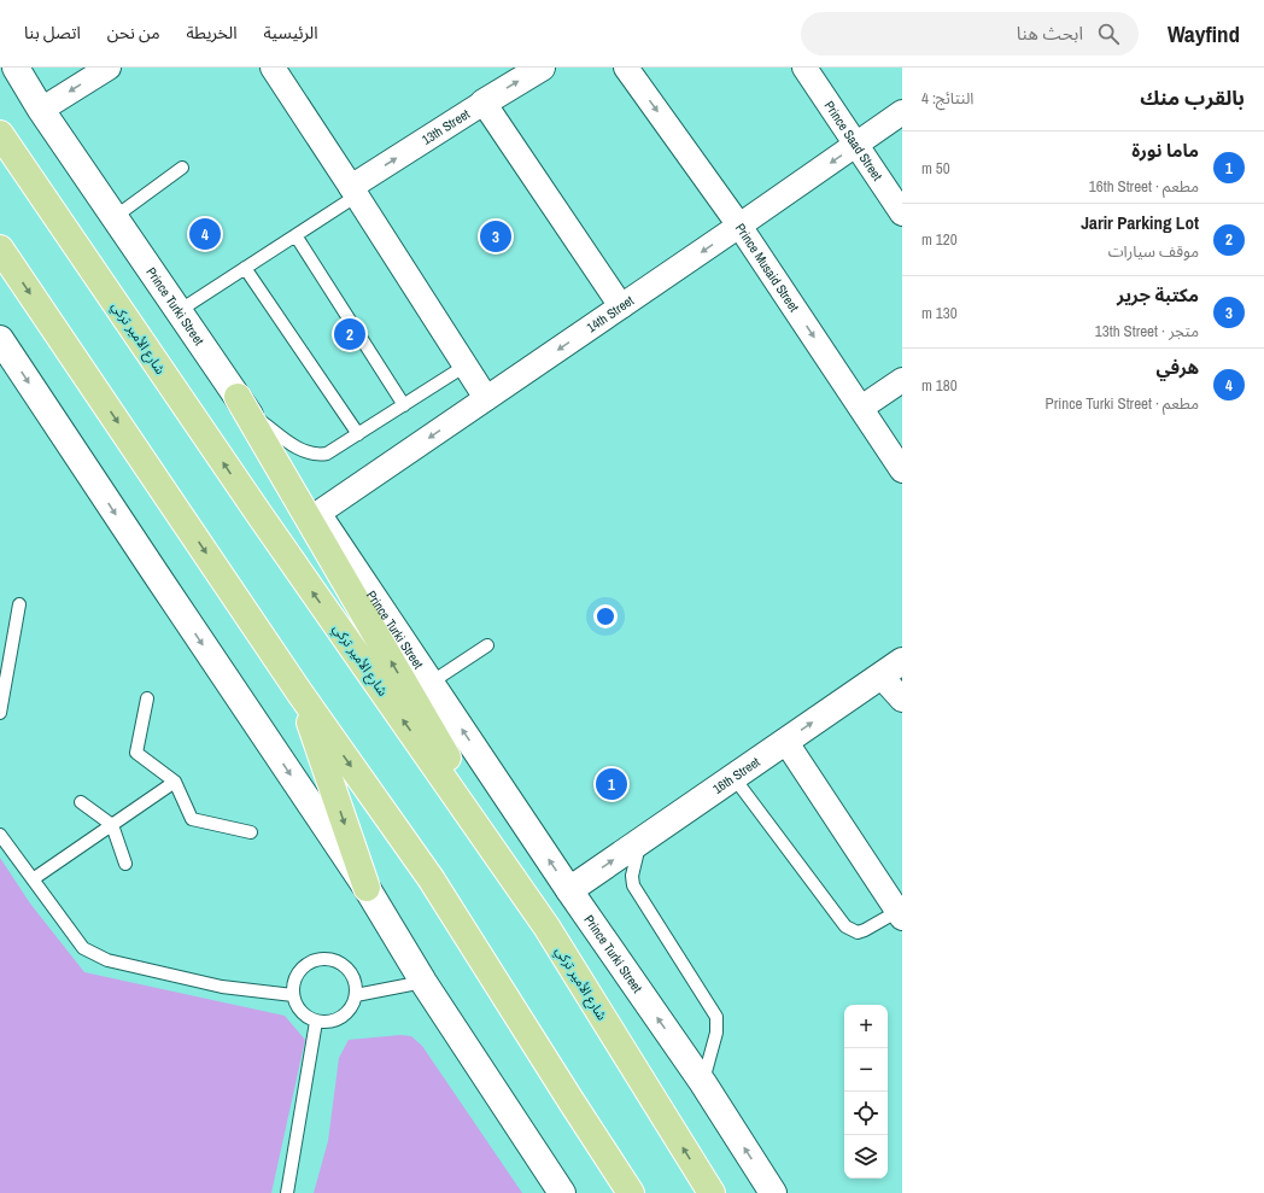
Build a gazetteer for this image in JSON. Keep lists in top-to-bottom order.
{
  "streets": {
    "main road": ["شارع الأمير تركي"],
    "street": [
      "13th Street",
      "Prince Saad Street",
      "Prince Musaid Street",
      "Prince Turki Street",
      "14th Street",
      "16th Street"
    ]
  },
  "crossings": [
    ["Prince Saad Street", "14th Street"],
    ["Prince Musaid Street", "14th Street"],
    ["Prince Turki Street", "14th Street"],
    ["Prince Turki Street", "16th Street"]
  ],
  "one_way": ["13th Street", "14th Street", "16th Street"],
  "page": {
    "header": "Wayfind",
    "search": "ابحث هنا",
    "nav": [
      "الرئيسية",
      "الخريطة",
      "من نحن",
      "اتصل بنا"
    ],
    "heading": ["بالقرب منك", "النتائج: 4"],
    "list": [
      {
        "mark": "1",
        "name": "ماما نورة",
        "note": "مطعم · 16th Street",
        "value": "50 m"
      },
      {
        "mark": "2",
        "name": "Jarir Parking Lot",
        "note": "موقف سيارات",
        "value": "120 m"
      },
      {
        "mark": "3",
        "name": "مكتبة جرير",
        "note": "متجر · 13th Street",
        "value": "130 m"
      },
      {
        "mark": "4",
        "name": "هرفي",
        "note": "مطعم · Prince Turki Street",
        "value": "180 m"
      }
    ],
    "pins": [
      "4",
      "3",
      "2",
      "1"
    ],
    "map_buttons": ["+", "−"]
  }
}
